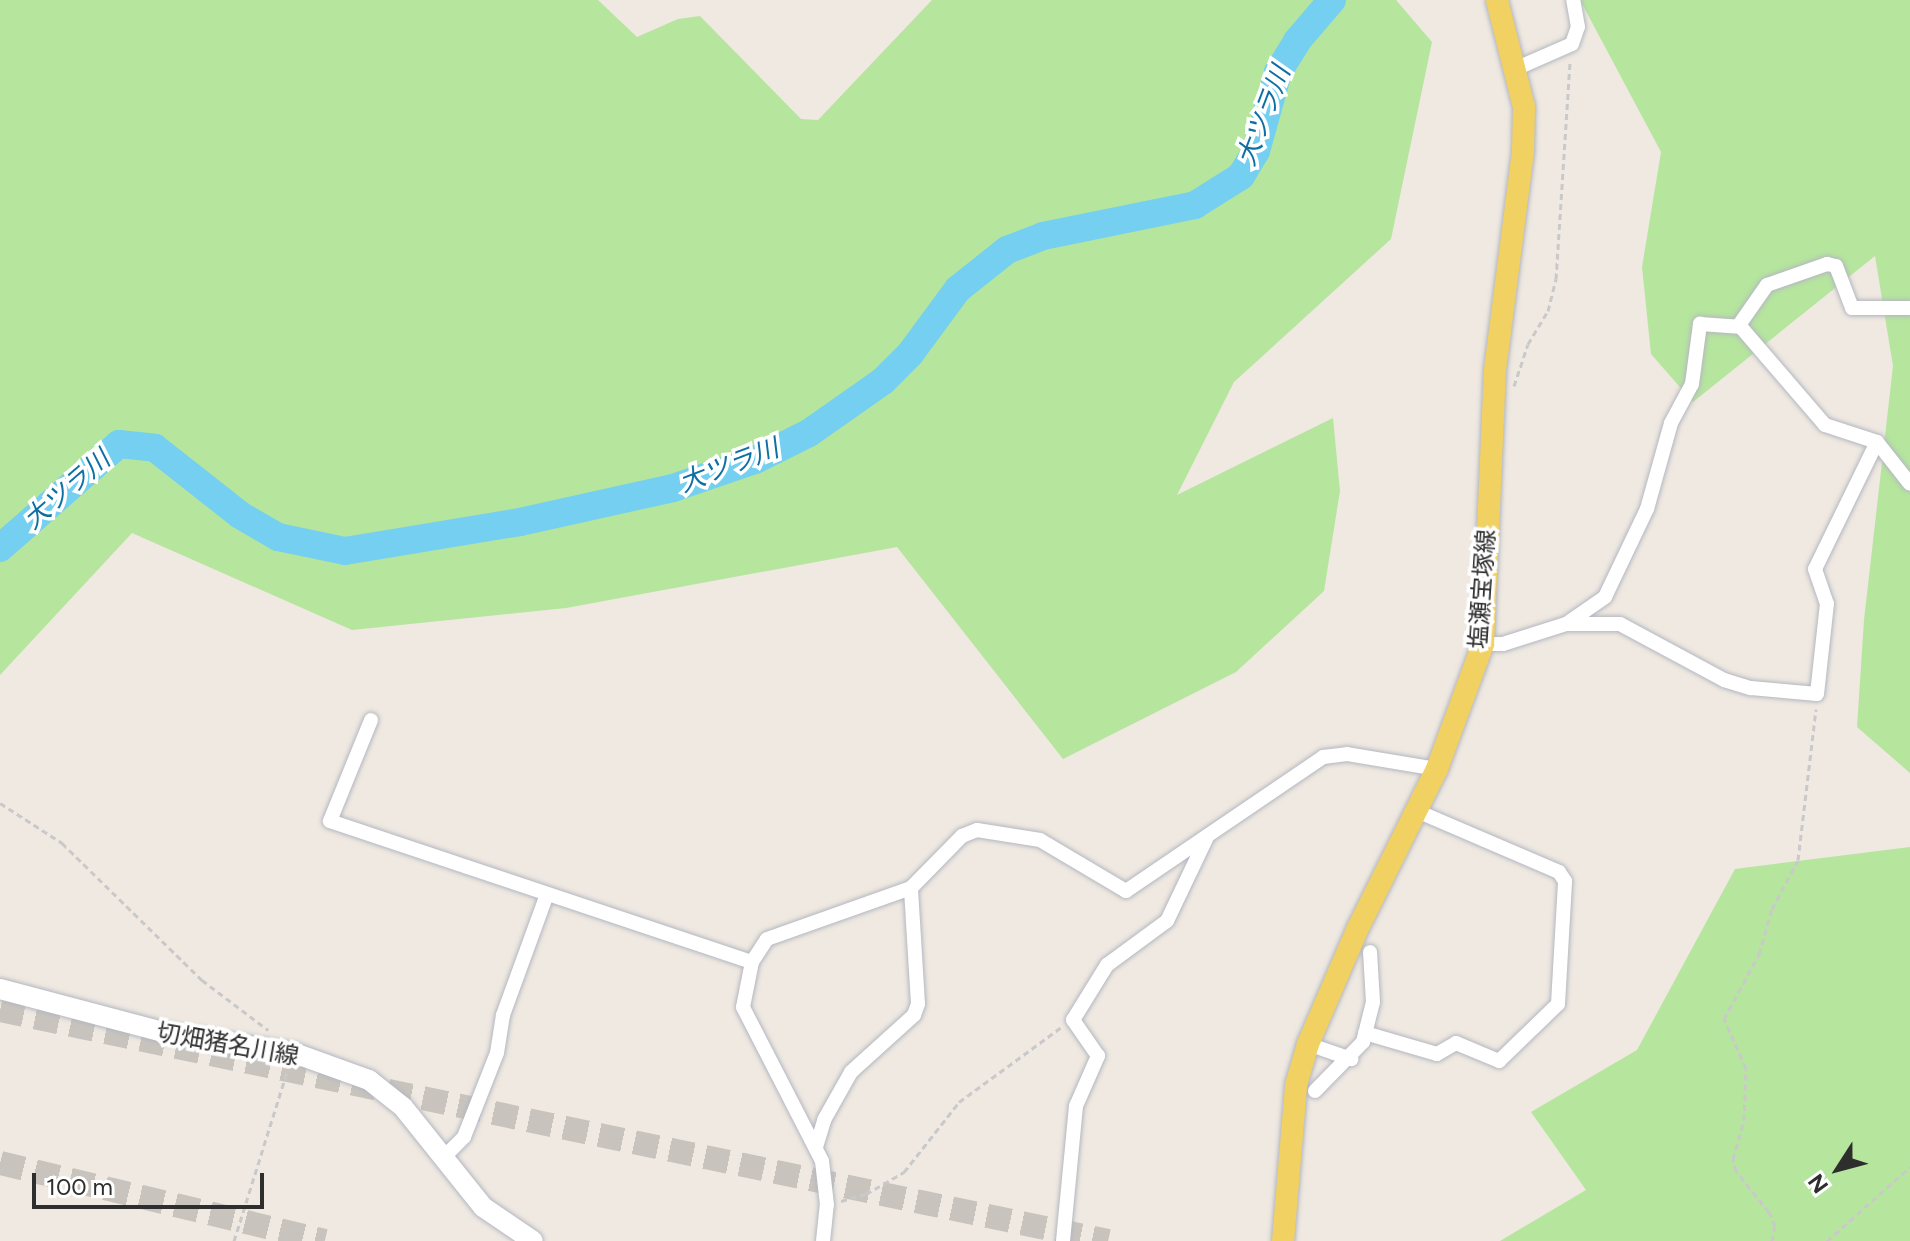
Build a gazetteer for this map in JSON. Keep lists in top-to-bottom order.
{
  "streets": {
    "main road": ["塩瀬宝塚線", "切畑猪名川線"]
  },
  "water": ["大ツラ川"],
  "scale_bar": "100 m",
  "north": "bottom left"
}
